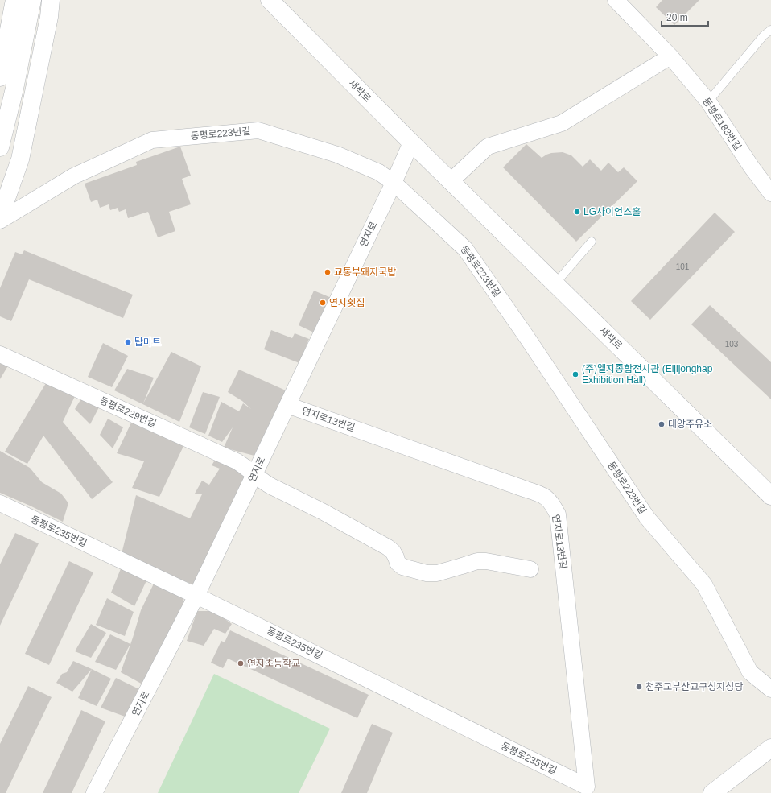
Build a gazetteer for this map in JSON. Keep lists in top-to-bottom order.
{
  "streets": {
    "main road": ["새싹로"],
    "street": [
      "동평로183번길",
      "동평로223번길",
      "연지로",
      "동평로229번길",
      "연지로13번길",
      "동평로235번길"
    ]
  },
  "crossings": [
    ["새싹로", "연지로"],
    ["동평로223번길", "연지로"],
    ["연지로", "동평로229번길"],
    ["연지로", "연지로13번길"],
    ["연지로", "동평로235번길"],
    ["연지로13번길", "동평로235번길"]
  ],
  "places": [
    "LG사이언스홀",
    "교통부돼지국밥",
    "연지횟집",
    "탑마트",
    "(주)엘지종합전시관 (Eljijonghap Exhibition Hall)",
    "대양주유소",
    "연지초등학교",
    "천주교부산교구성지성당"
  ],
  "house_numbers": ["101", "103"],
  "scale_bar": "20 m"
}
